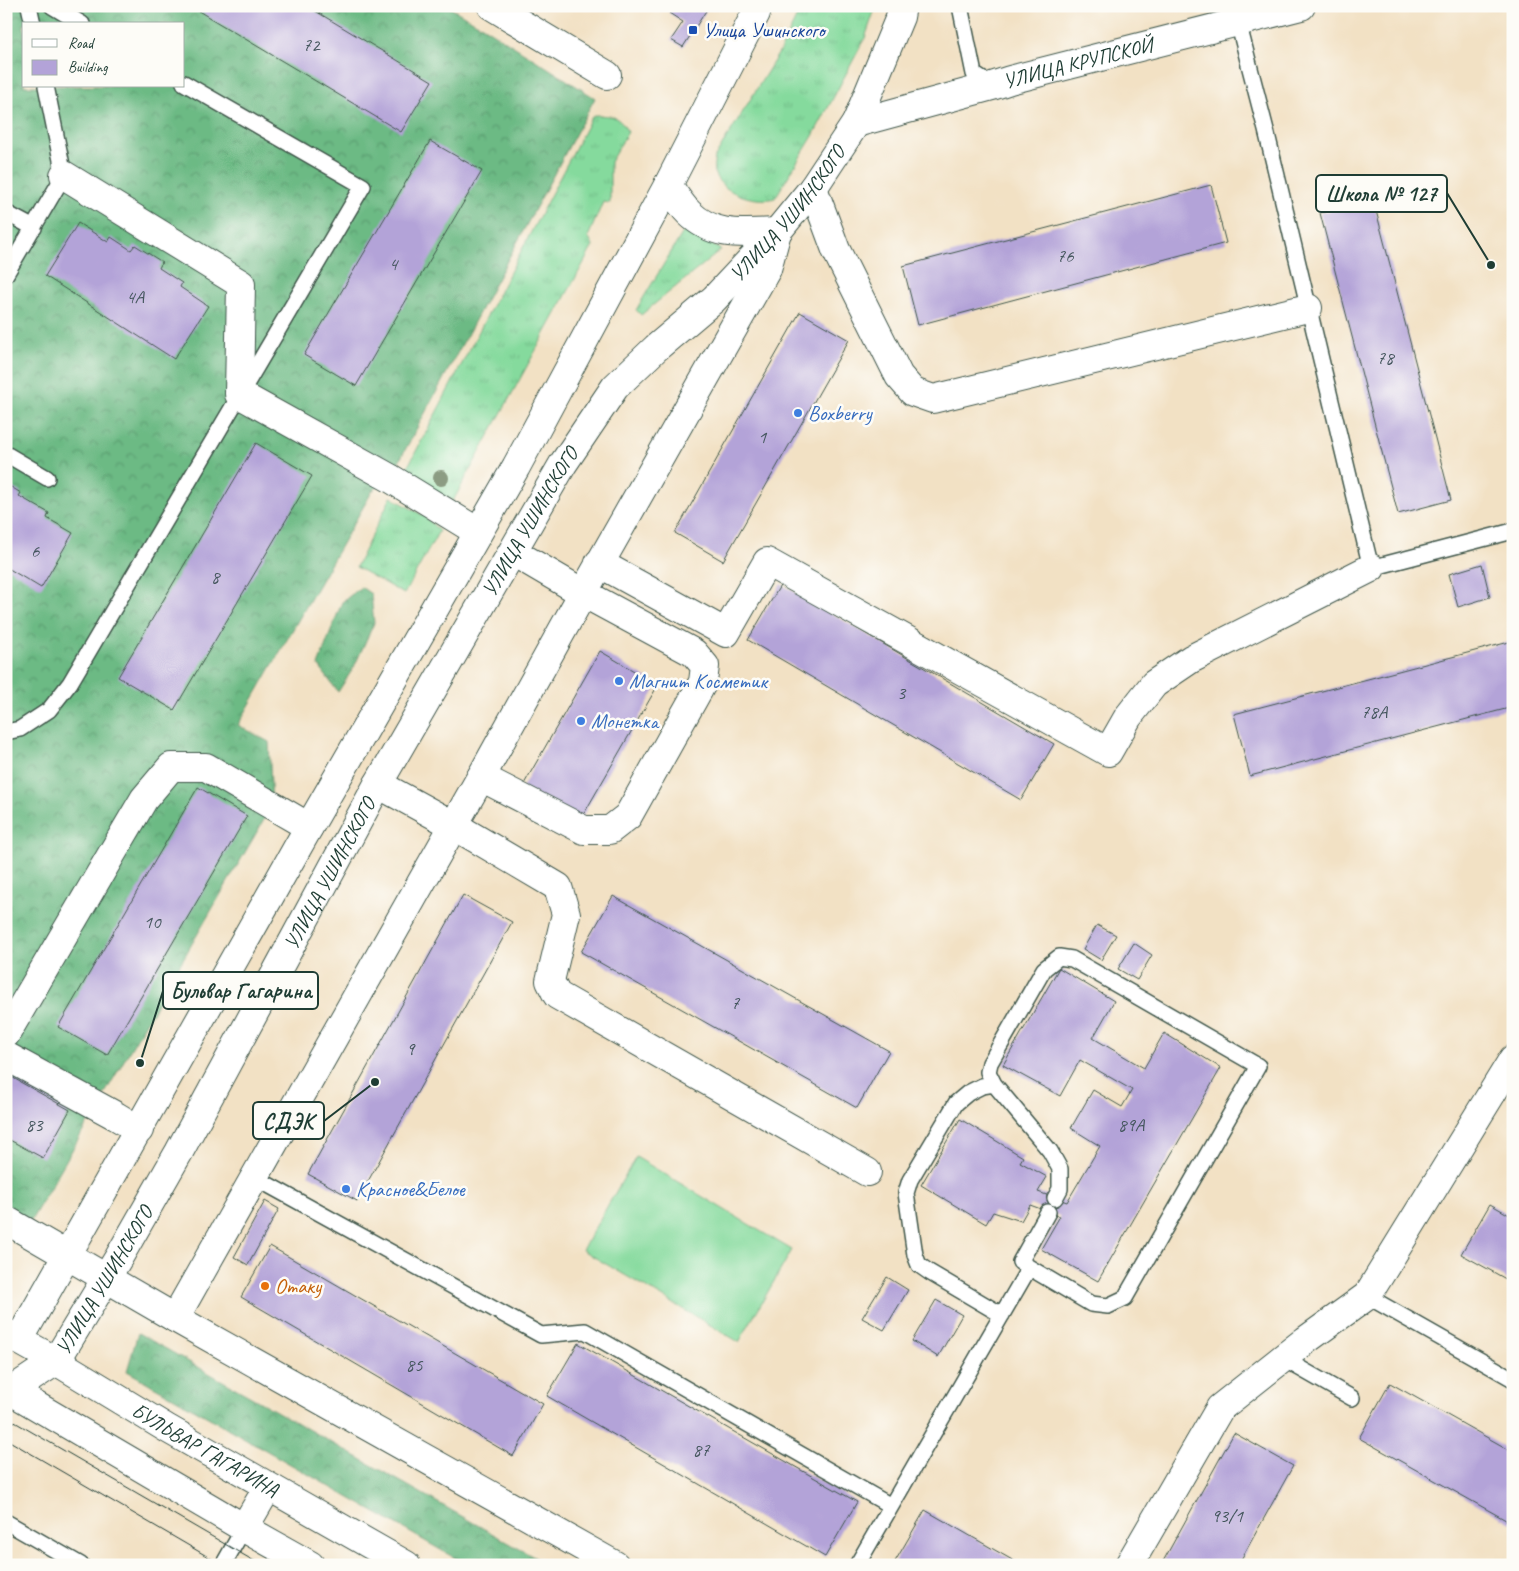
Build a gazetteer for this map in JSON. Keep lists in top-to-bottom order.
{
  "streets": {
    "street": ["УЛИЦА КРУПСКОЙ", "УЛИЦА УШИНСКОГО", "БУЛЬВАР ГАГАРИНА"]
  },
  "crossings": [
    ["УЛИЦА КРУПСКОЙ", "УЛИЦА УШИНСКОГО"],
    ["УЛИЦА УШИНСКОГО", "БУЛЬВАР ГАГАРИНА"]
  ],
  "places": {
    "transit": ["Улица Ушинского"],
    "other": [
      "Школа № 127",
      "Boxberry",
      "Магнит Косметик",
      "Монетка",
      "Бульвар Гагарина",
      "СДЭК",
      "Красное&Белое",
      "Отаку"
    ]
  },
  "house_numbers": [
    "72",
    "76",
    "4",
    "4А",
    "78",
    "1",
    "6",
    "8",
    "3",
    "78А",
    "10",
    "7",
    "9",
    "83",
    "89А",
    "85",
    "87",
    "93/1"
  ],
  "legend": ["Road", "Building"]
}
